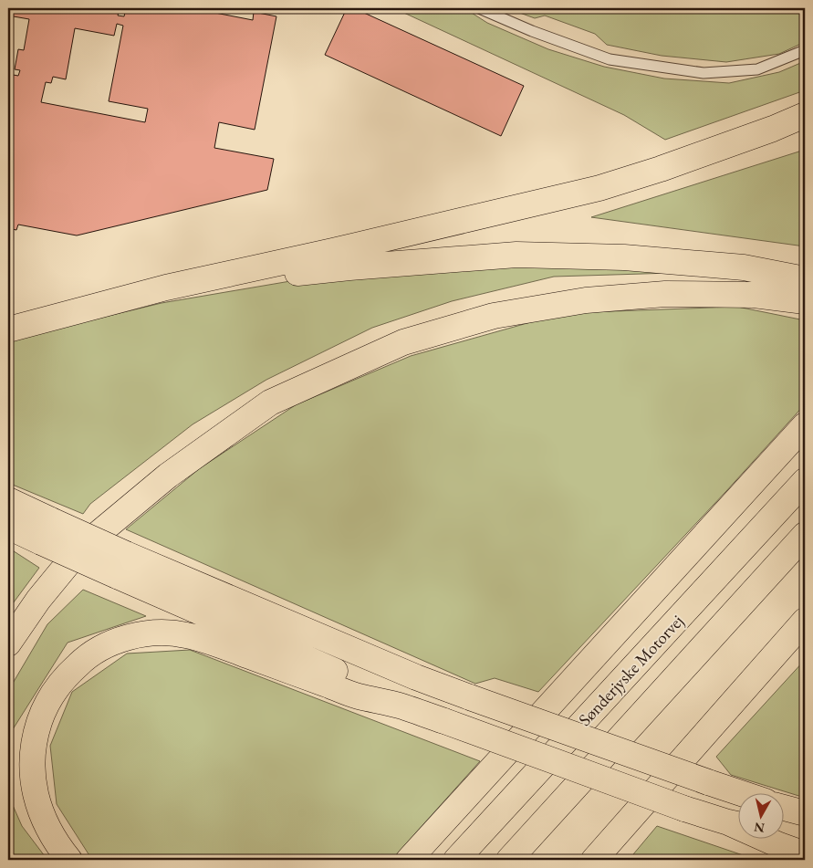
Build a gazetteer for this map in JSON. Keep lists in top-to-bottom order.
{
  "streets": {
    "highway": ["Sønderjyske Motorvej"]
  },
  "north": "bottom"
}
